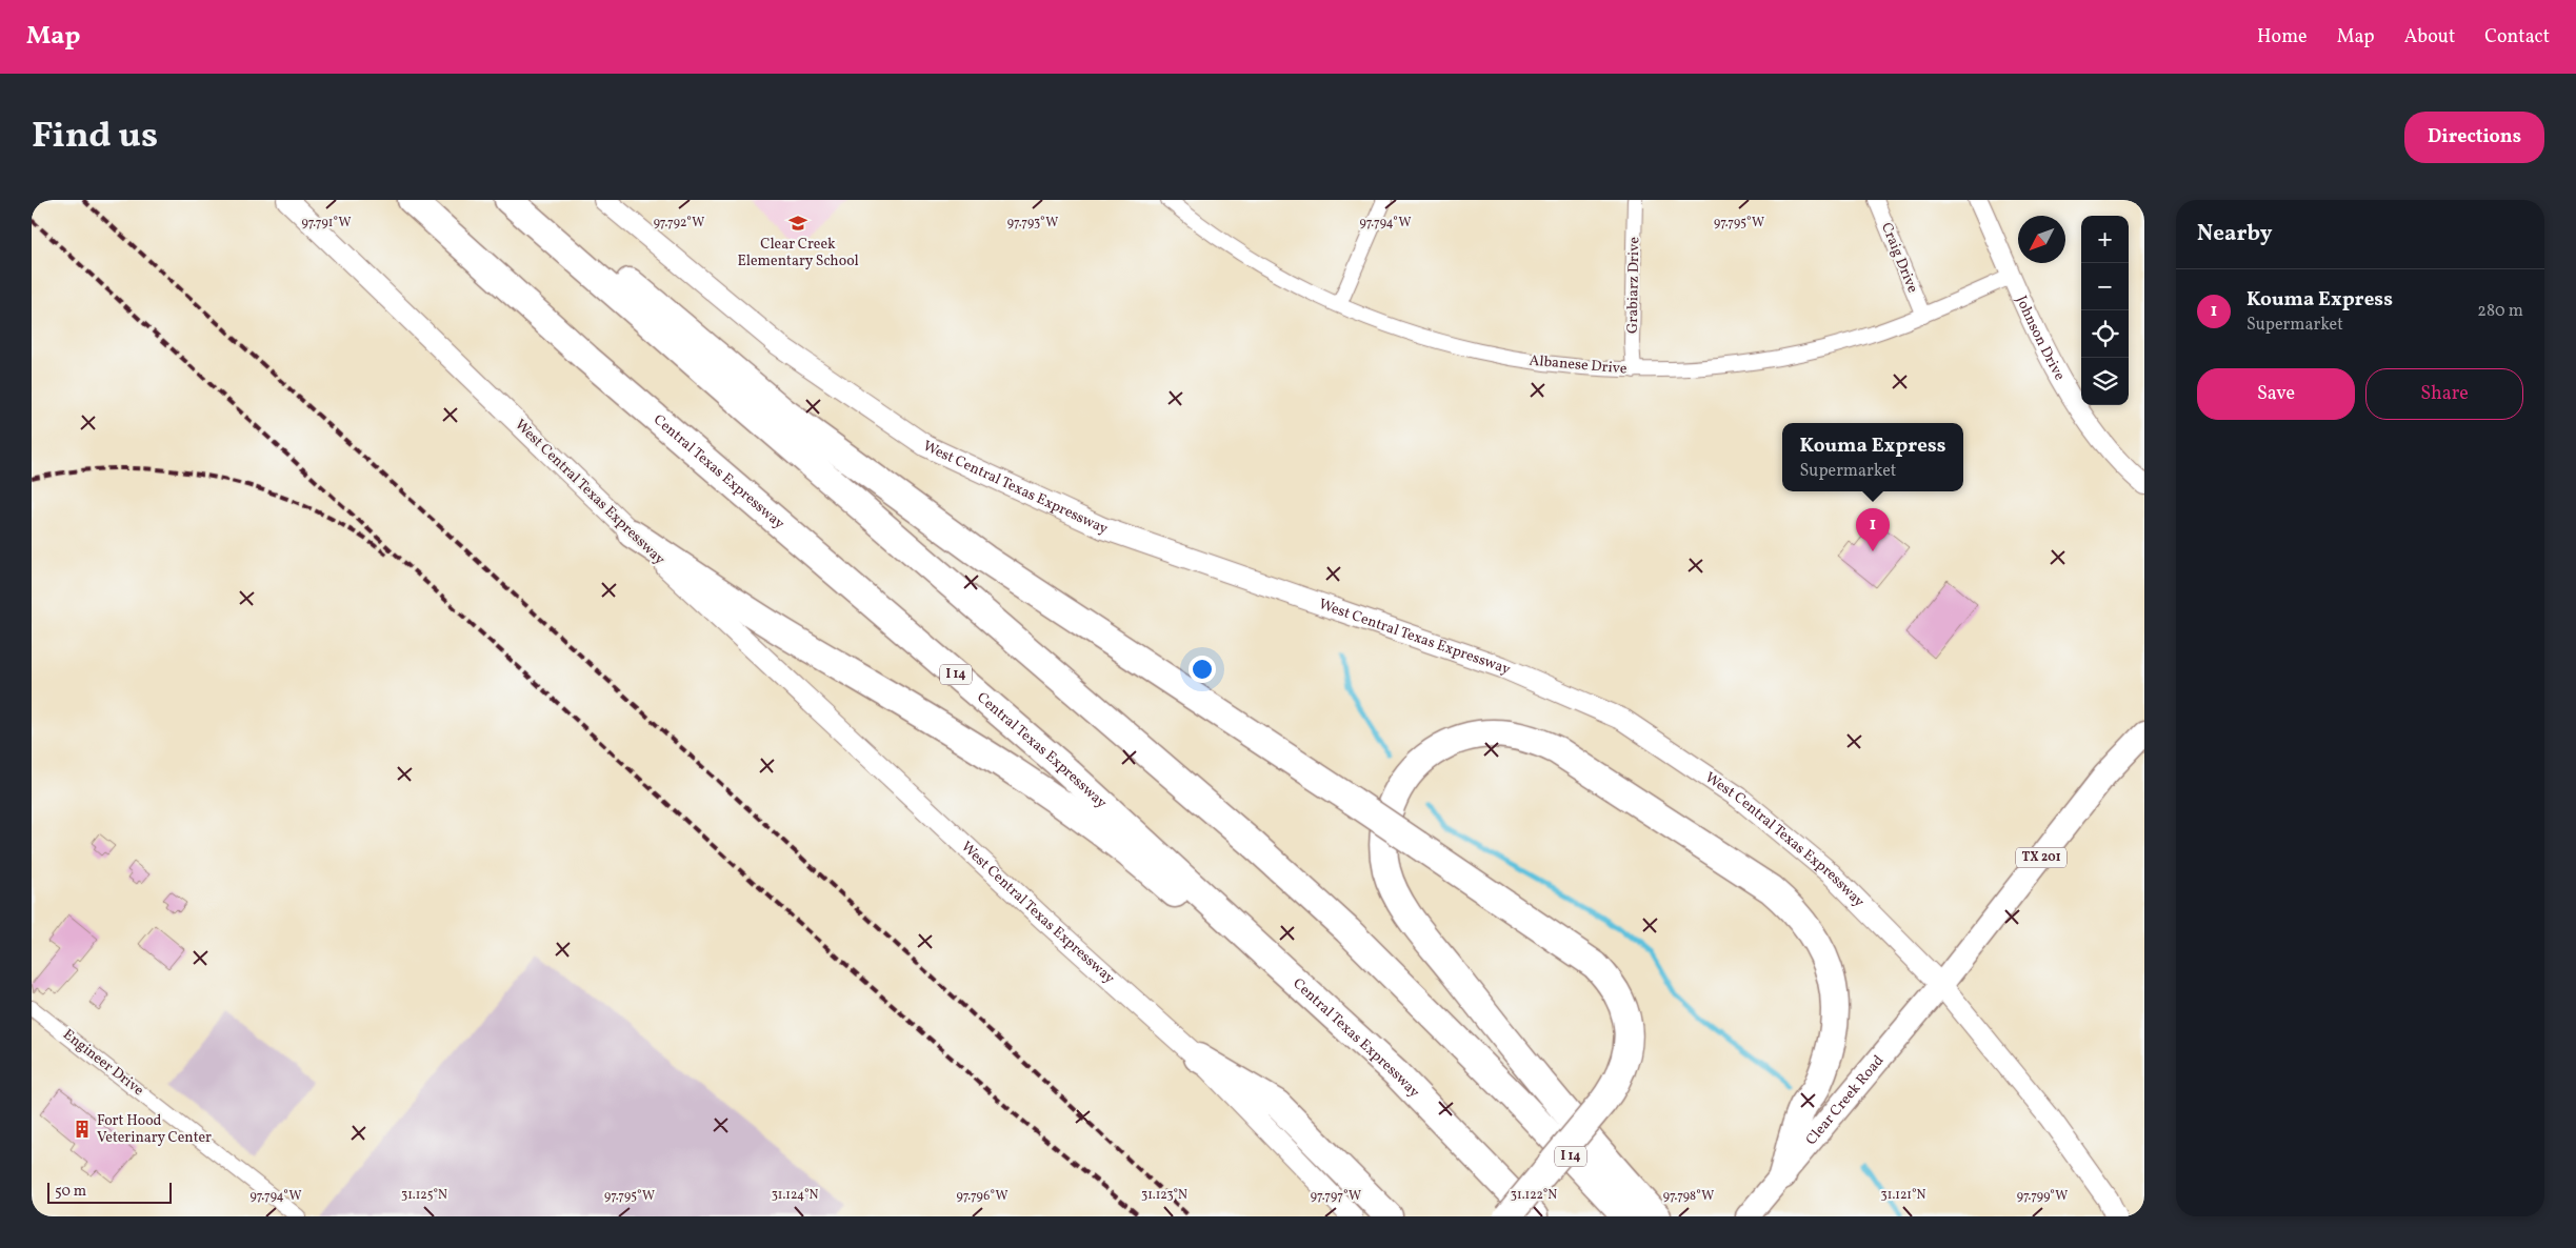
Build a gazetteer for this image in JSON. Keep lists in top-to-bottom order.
{
  "streets": {
    "highway": ["Central Texas Expressway", "I 14"],
    "main road": ["West Central Texas Expressway", "TX 201", "Clear Creek Road"],
    "street": [
      "Craig Drive",
      "Grabiarz Drive",
      "Johnson Drive",
      "Albanese Drive",
      "Engineer Drive"
    ]
  },
  "crossings": [
    ["Craig Drive", "Albanese Drive"],
    ["Grabiarz Drive", "Albanese Drive"],
    ["Johnson Drive", "Albanese Drive"],
    ["West Central Texas Expressway", "TX 201"],
    ["West Central Texas Expressway", "Clear Creek Road"],
    ["TX 201", "Clear Creek Road"]
  ],
  "places": {
    "school or university": ["Clear Creek Elementary School"],
    "building": ["Fort Hood Veterinary Center"]
  },
  "scale_bar": "50 m",
  "north": "bottom left",
  "page": {
    "header": "Map",
    "nav": [
      "Home",
      "Map",
      "About",
      "Contact"
    ],
    "title": "Find us",
    "buttons": [
      "Directions",
      ["Save", "Share"]
    ],
    "heading": "Nearby",
    "map_buttons": ["+", "−"],
    "list": [
      {
        "mark": "1",
        "name": "Kouma Express",
        "note": "Supermarket",
        "value": "280 m"
      }
    ],
    "popup": ["Kouma Express", "Supermarket"],
    "pins": "1",
    "scale": "50 m"
  },
  "coordinates": [
    "97.794°W",
    "97.791°W",
    "97.792°W",
    "97.795°W",
    "97.793°W",
    "31.125°N",
    "31.124°N",
    "31.123°N",
    "31.122°N",
    "31.121°N",
    "97.796°W",
    "97.797°W",
    "97.798°W",
    "97.799°W"
  ]
}
